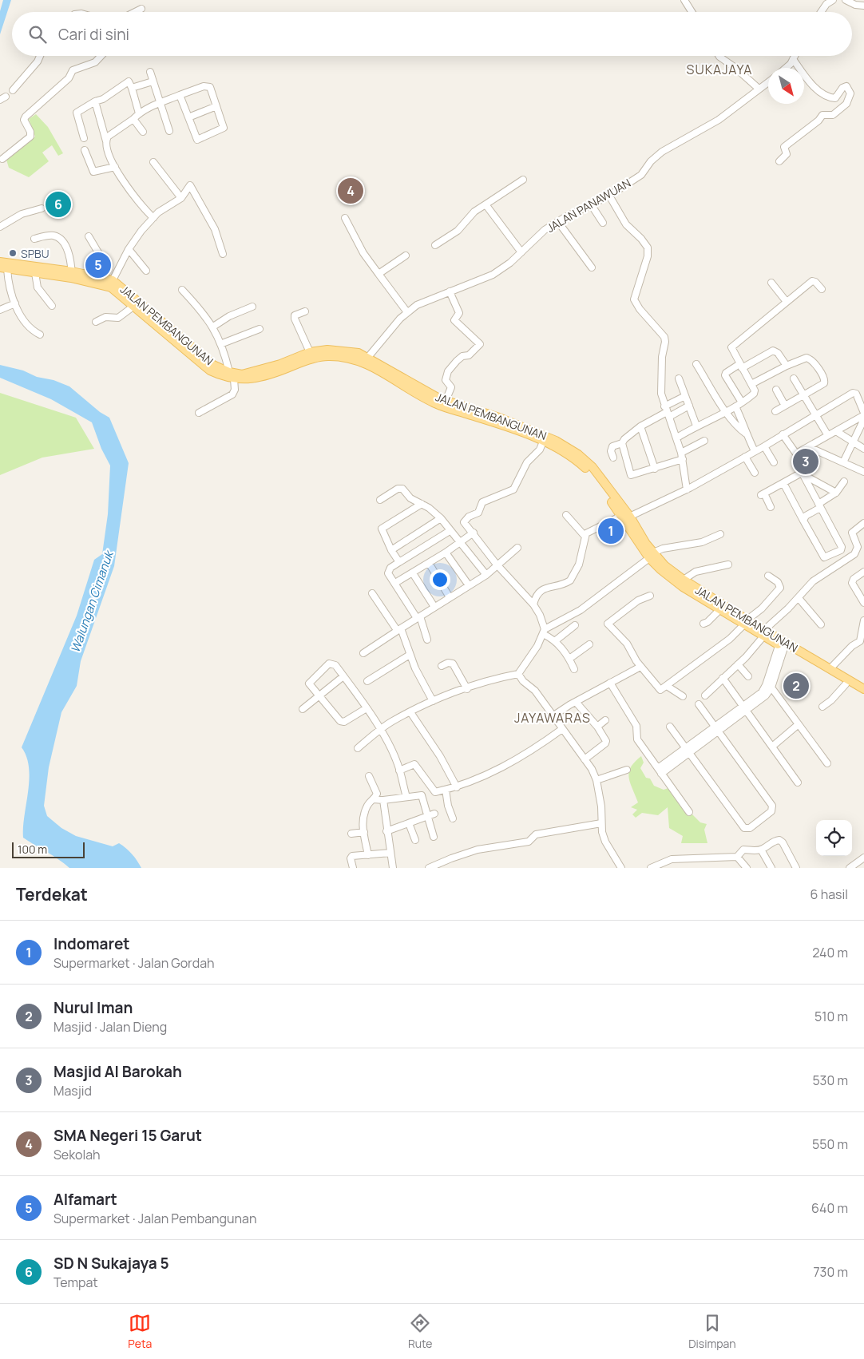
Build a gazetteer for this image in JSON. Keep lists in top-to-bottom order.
{
  "streets": {
    "main road": ["JALAN PEMBANGUNAN"],
    "street": ["JALAN PANAWUAN"]
  },
  "crossings": [
    ["JALAN PANAWUAN", "JALAN PEMBANGUNAN"]
  ],
  "districts": ["SUKAJAYA", "JAYAWARAS"],
  "water": ["Walungan Cimanuk"],
  "places": ["SPBU"],
  "scale_bar": "100 m",
  "north": "bottom right",
  "page": {
    "search": "Cari di sini",
    "pins": [
      "4",
      "6",
      "5",
      "3",
      "1",
      "2"
    ],
    "scale": "100 m",
    "heading": ["Terdekat", "6 hasil"],
    "list": [
      {
        "mark": "1",
        "name": "Indomaret",
        "note": "Supermarket · Jalan Gordah",
        "value": "240 m"
      },
      {
        "mark": "2",
        "name": "Nurul Iman",
        "note": "Masjid · Jalan Dieng",
        "value": "510 m"
      },
      {
        "mark": "3",
        "name": "Masjid Al Barokah",
        "note": "Masjid",
        "value": "530 m"
      },
      {
        "mark": "4",
        "name": "SMA Negeri 15 Garut",
        "note": "Sekolah",
        "value": "550 m"
      },
      {
        "mark": "5",
        "name": "Alfamart",
        "note": "Supermarket · Jalan Pembangunan",
        "value": "640 m"
      },
      {
        "mark": "6",
        "name": "SD N Sukajaya 5",
        "note": "Tempat",
        "value": "730 m"
      }
    ],
    "nav": ["Peta", "Rute", "Disimpan"]
  }
}
